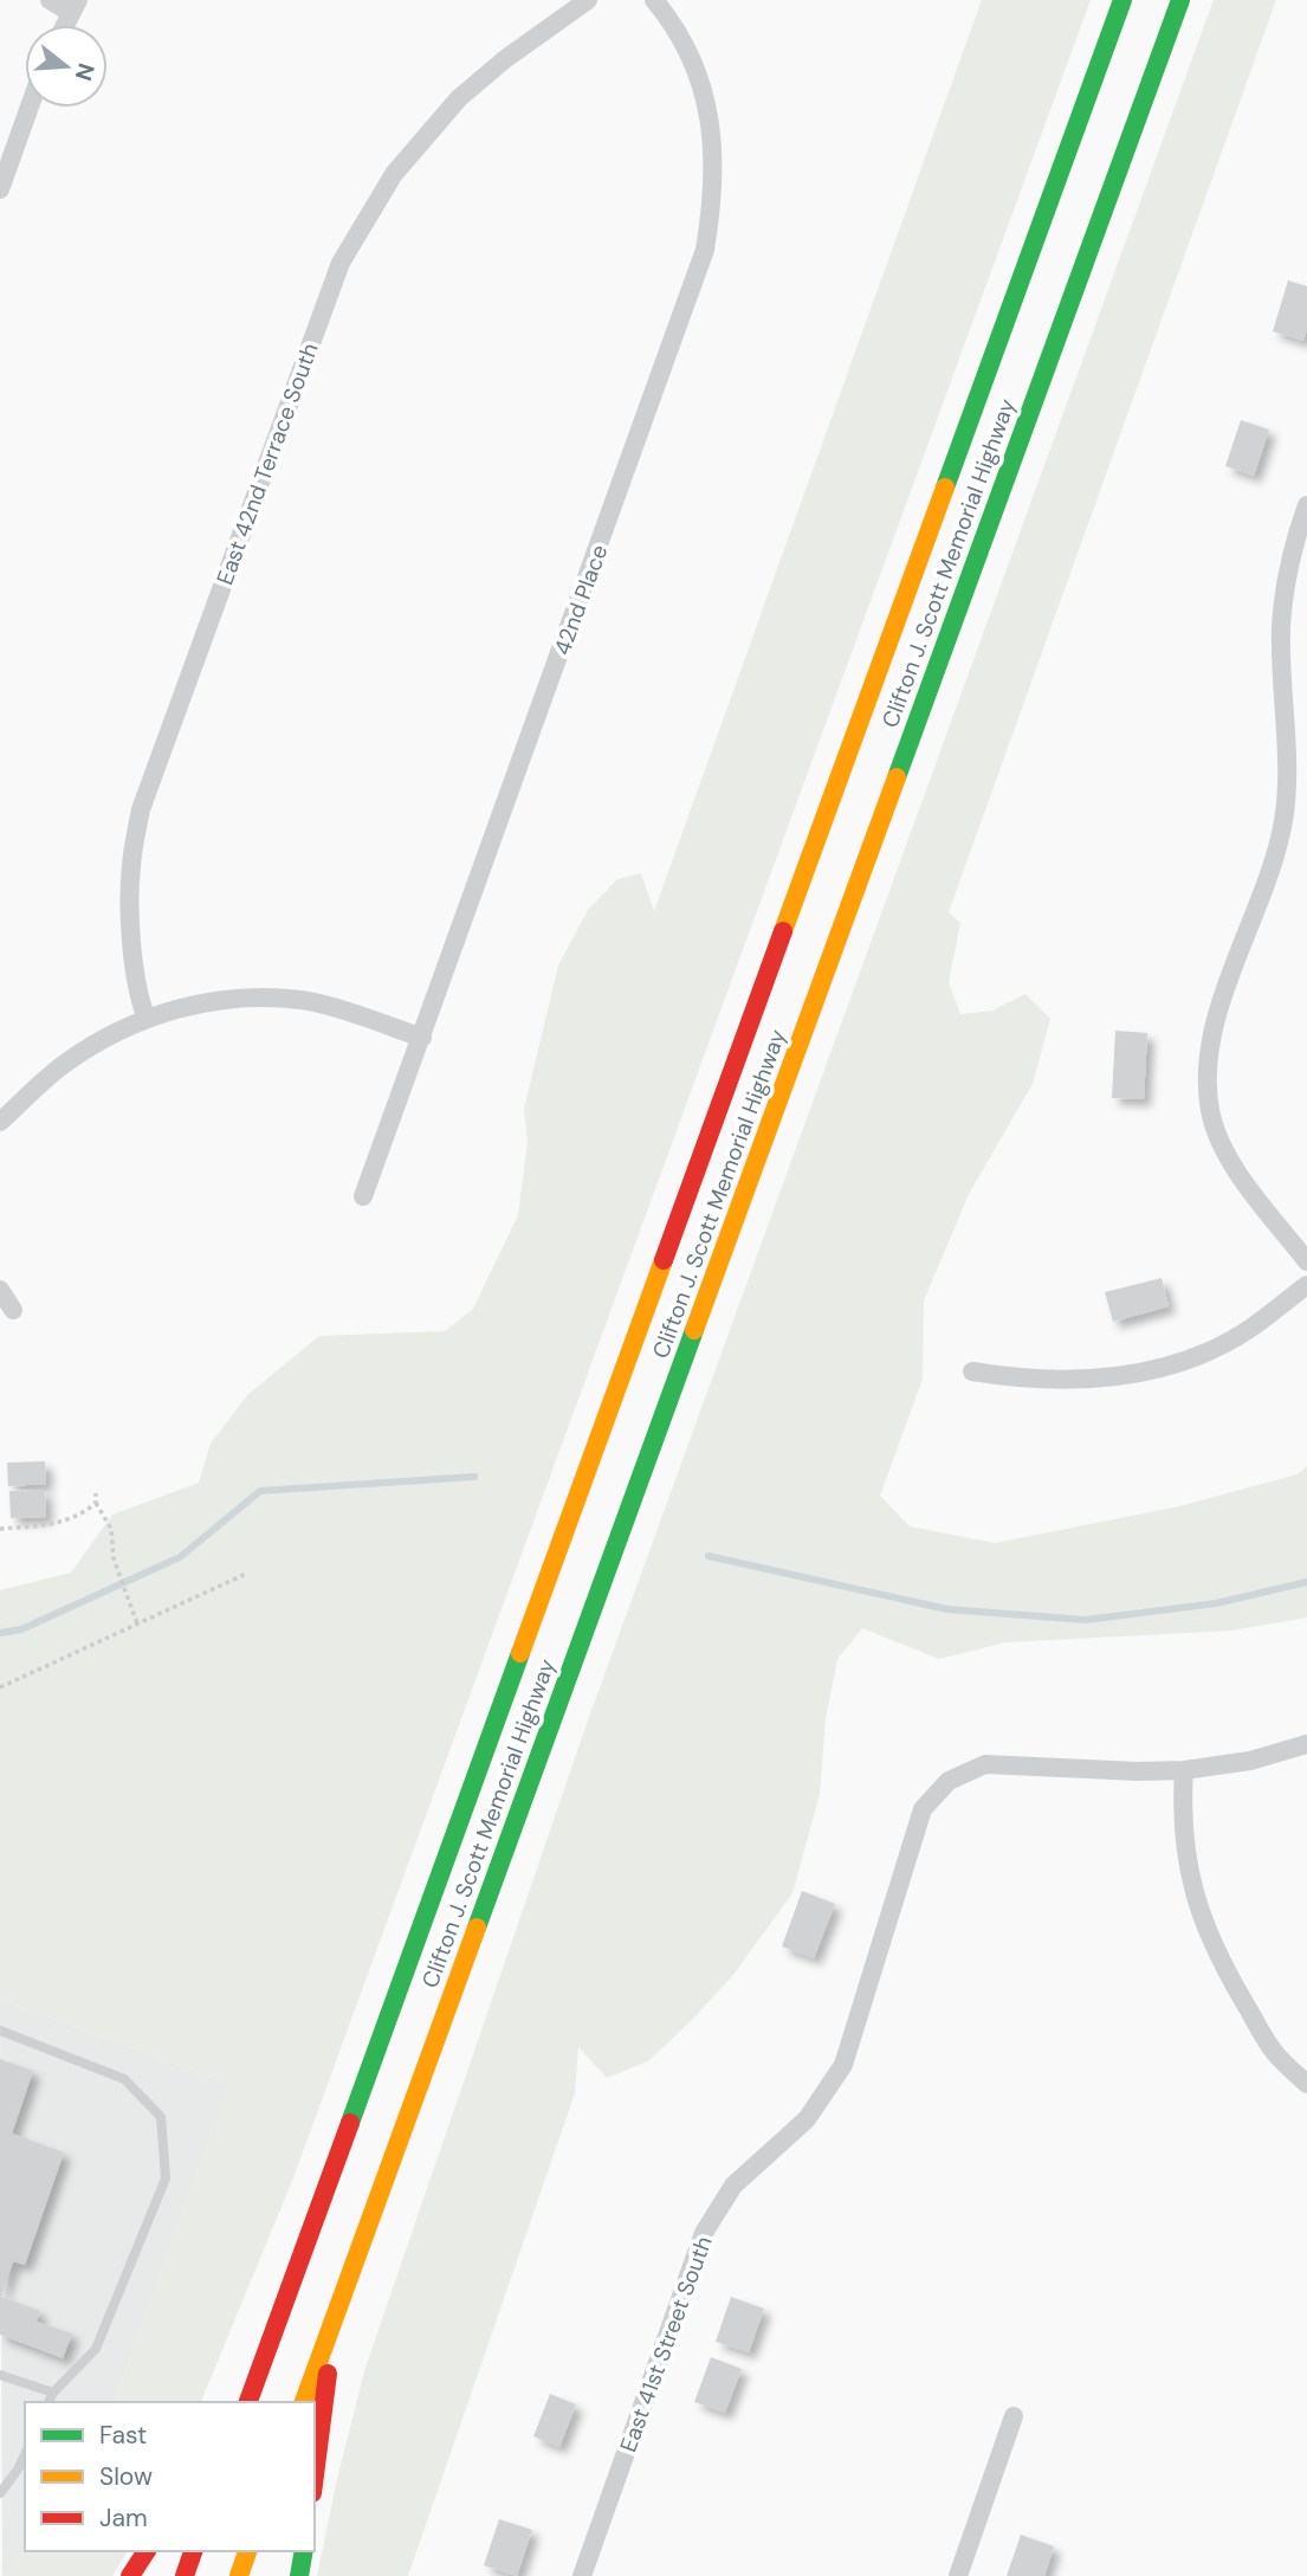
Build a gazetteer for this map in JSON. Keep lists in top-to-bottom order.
{
  "streets": {
    "highway": ["Clifton J. Scott Memorial Highway"],
    "street": ["East 42nd Terrace South", "42nd Place", "East 41st Street South"]
  },
  "legend": ["Fast", "Slow", "Jam"],
  "north": "right"
}
